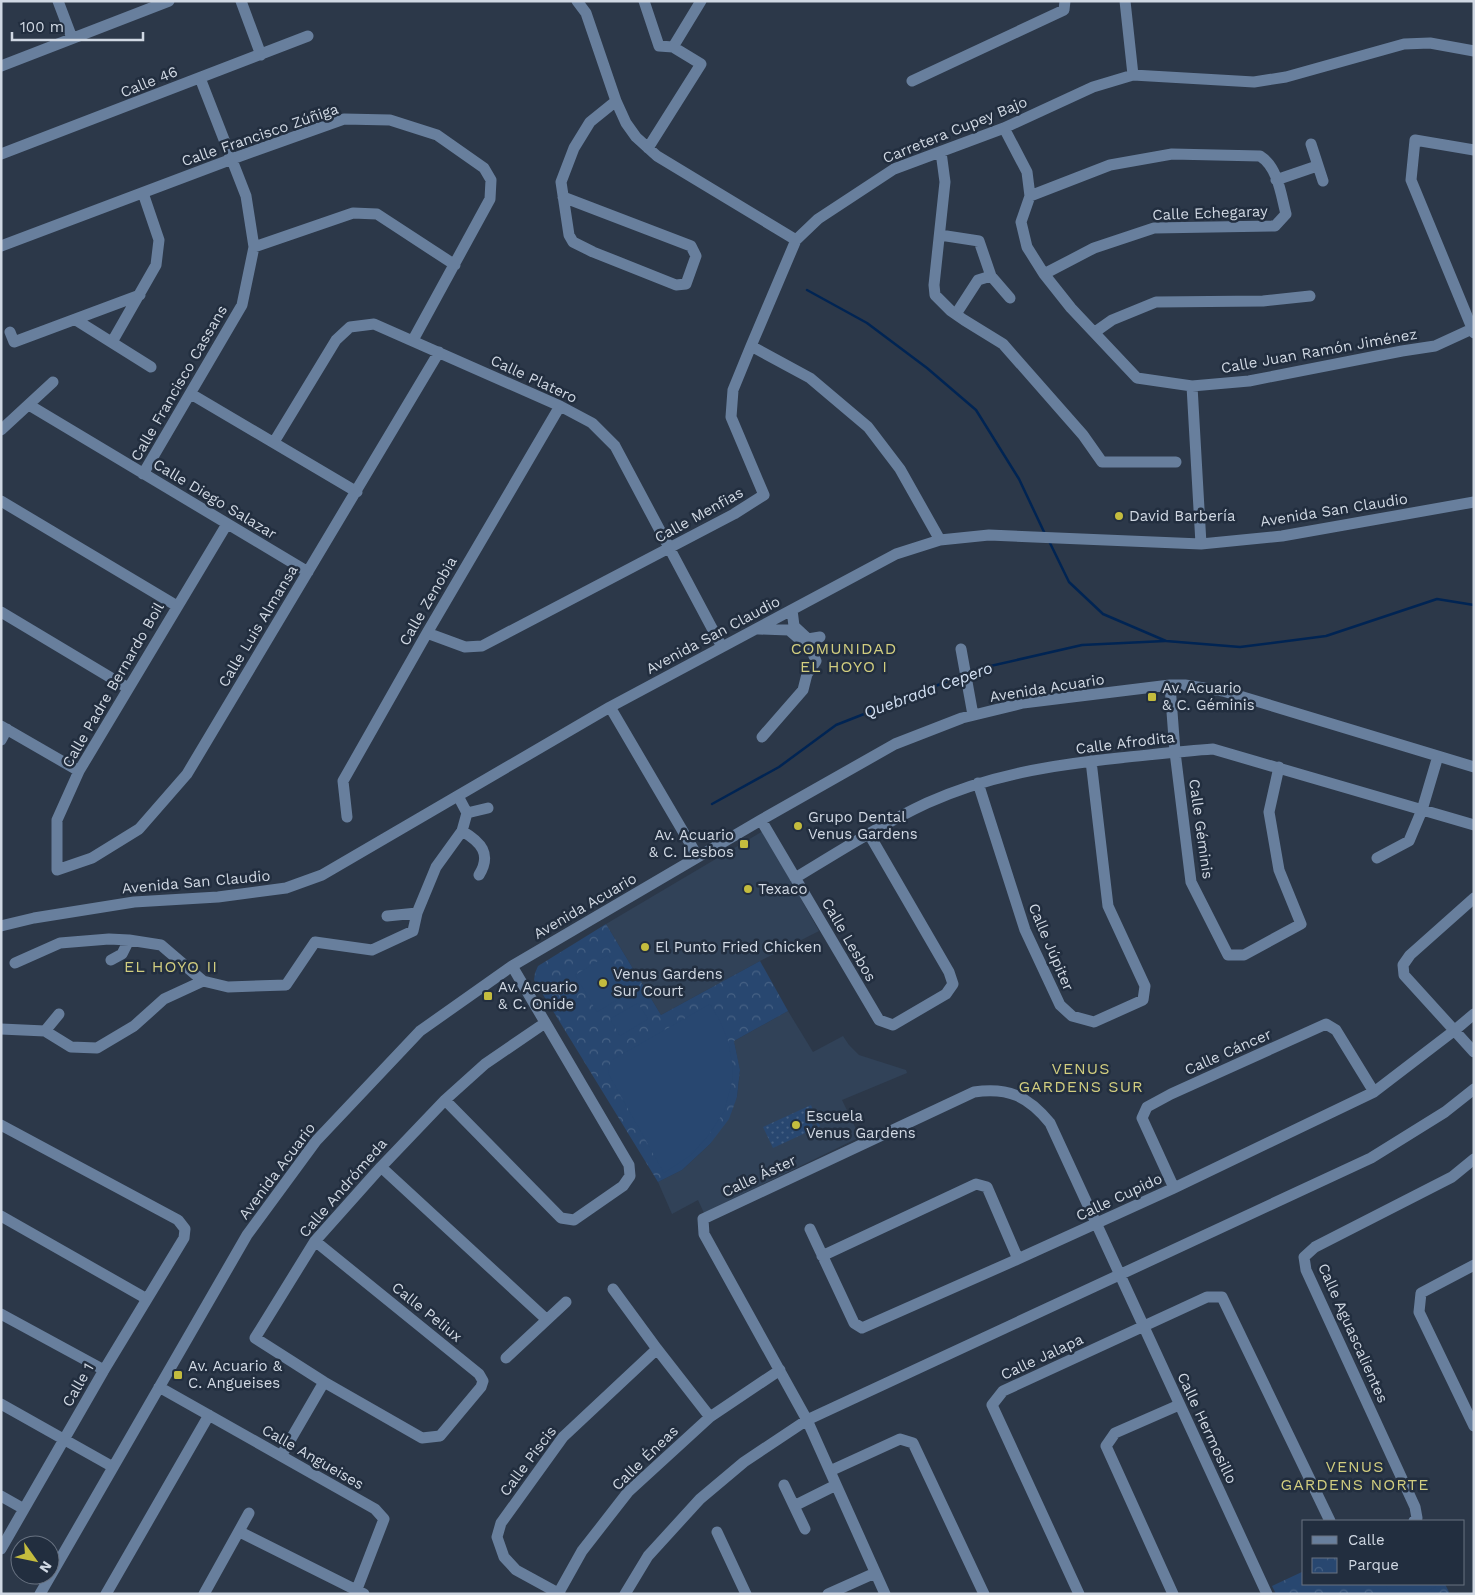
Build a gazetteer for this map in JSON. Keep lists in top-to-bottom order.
{
  "streets": {
    "street": [
      "Calle 46",
      "Carretera Cupey Bajo",
      "Calle Francisco Zúñiga",
      "Calle Echegaray",
      "Calle Juan Ramón Jiménez",
      "Calle Platero",
      "Calle Francisco Cassans",
      "Calle Diego Salazar",
      "Avenida San Claudio",
      "Calle Menfias",
      "Calle Zenobia",
      "Calle Luis Almansa",
      "Calle Padre Bernardo Boil",
      "Avenida Acuario",
      "Calle Afrodita",
      "Calle Géminis",
      "Calle Lesbos",
      "Calle Júpiter",
      "Calle Cáncer",
      "Calle Áster",
      "Calle Andrómeda",
      "Calle Cupido",
      "Calle Peliux",
      "Calle Aguascalientes",
      "Calle Jalapa",
      "Calle 1",
      "Calle Hermosillo",
      "Calle Angueises",
      "Calle Éneas",
      "Calle Piscis"
    ]
  },
  "crossings": [
    ["Calle 46", "Calle Francisco Cassans"],
    ["Carretera Cupey Bajo", "Calle Juan Ramón Jiménez"],
    ["Carretera Cupey Bajo", "Calle Menfias"],
    ["Calle Francisco Zúñiga", "Calle Platero"],
    ["Calle Francisco Zúñiga", "Calle Francisco Cassans"],
    ["Calle Echegaray", "Calle Juan Ramón Jiménez"],
    ["Calle Platero", "Avenida San Claudio"],
    ["Calle Platero", "Calle Menfias"],
    ["Calle Platero", "Calle Zenobia"],
    ["Calle Platero", "Calle Luis Almansa"],
    ["Calle Francisco Cassans", "Calle Diego Salazar"],
    ["Calle Diego Salazar", "Calle Luis Almansa"],
    ["Calle Diego Salazar", "Calle Padre Bernardo Boil"],
    ["Calle Menfias", "Calle Zenobia"],
    ["Calle Luis Almansa", "Calle Padre Bernardo Boil"],
    ["Avenida Acuario", "Calle Géminis"],
    ["Avenida Acuario", "Calle Lesbos"],
    ["Avenida Acuario", "Calle Angueises"],
    ["Calle Afrodita", "Calle Géminis"],
    ["Calle Afrodita", "Calle Lesbos"],
    ["Calle Afrodita", "Calle Júpiter"],
    ["Calle Cáncer", "Calle Cupido"],
    ["Calle Áster", "Calle Cupido"],
    ["Calle Áster", "Calle Hermosillo"],
    ["Calle Áster", "Calle Éneas"],
    ["Calle Andrómeda", "Calle Peliux"],
    ["Calle Jalapa", "Calle Hermosillo"],
    ["Calle Éneas", "Calle Piscis"]
  ],
  "districts": [
    "COMUNIDAD EL HOYO I",
    "EL HOYO II",
    "VENUS GARDENS SUR",
    "VENUS GARDENS NORTE"
  ],
  "water": ["Quebrada Cepero"],
  "places": {
    "other": [
      "David Barbería",
      "Grupo Dental Venus Gardens",
      "Texaco",
      "El Punto Fried Chicken",
      "Venus Gardens Sur Court",
      "Escuela Venus Gardens"
    ],
    "transit": [
      "Av. Acuario & C. Géminis",
      "Av. Acuario & C. Lesbos",
      "Av. Acuario & C. Onide",
      "Av. Acuario & C. Angueises"
    ]
  },
  "legend": ["Calle", "Parque"],
  "scale_bar": "100 m",
  "north": "bottom right"
}
